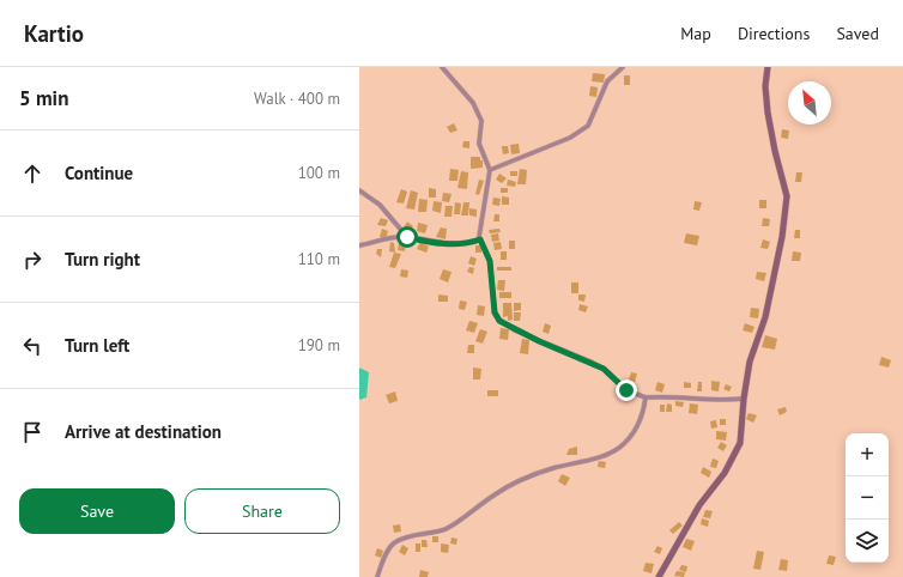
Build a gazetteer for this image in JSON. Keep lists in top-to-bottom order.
{
  "north": "top left",
  "page": {
    "header": "Kartio",
    "nav": ["Map", "Directions", "Saved"],
    "heading": ["5 min", "Walk · 400 m"],
    "list": [
      ["Continue", "100 m"],
      ["Turn right", "110 m"],
      ["Turn left", "190 m"],
      "Arrive at destination"
    ],
    "map_buttons": ["+", "−"],
    "buttons": ["Save", "Share"]
  }
}
